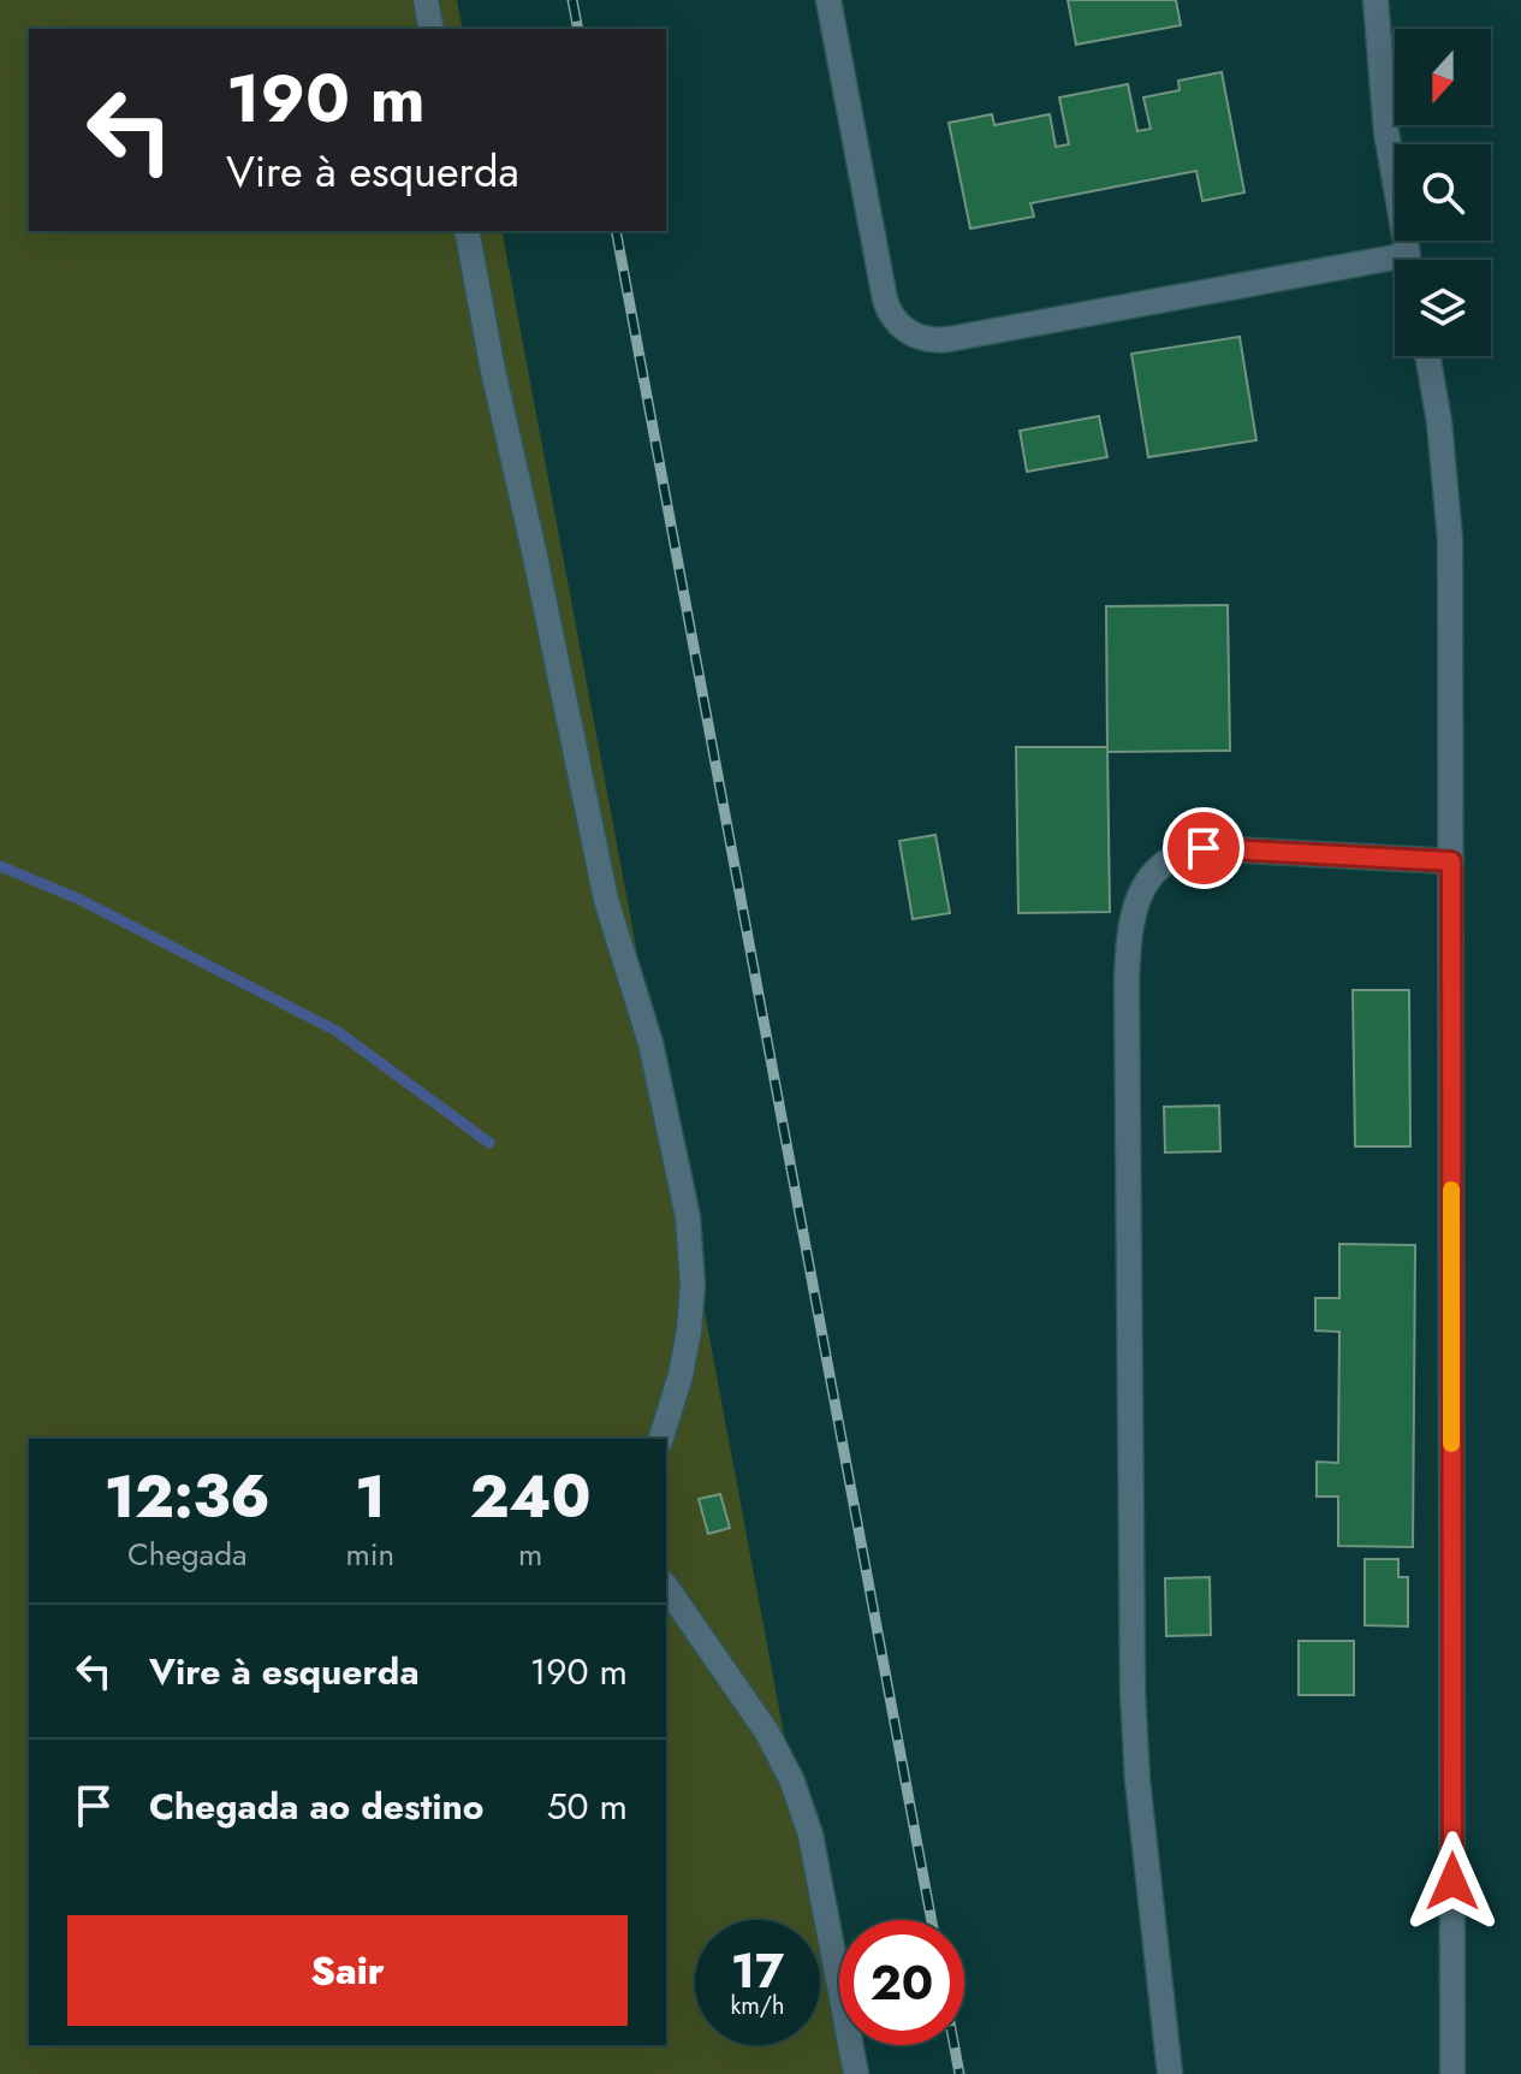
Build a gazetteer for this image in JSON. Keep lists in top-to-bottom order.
{
  "north": "bottom",
  "page": {
    "turn": ["190 m", "Vire à esquerda"],
    "eta": [
      "12:36",
      "Chegada",
      "1",
      "min",
      "240",
      "m"
    ],
    "list": [
      {
        "name": "Vire à esquerda",
        "value": "190 m"
      },
      {
        "name": "Chegada ao destino",
        "value": "50 m"
      }
    ],
    "buttons": "Sair",
    "speed": "17 km/h",
    "limit": "20"
  }
}
